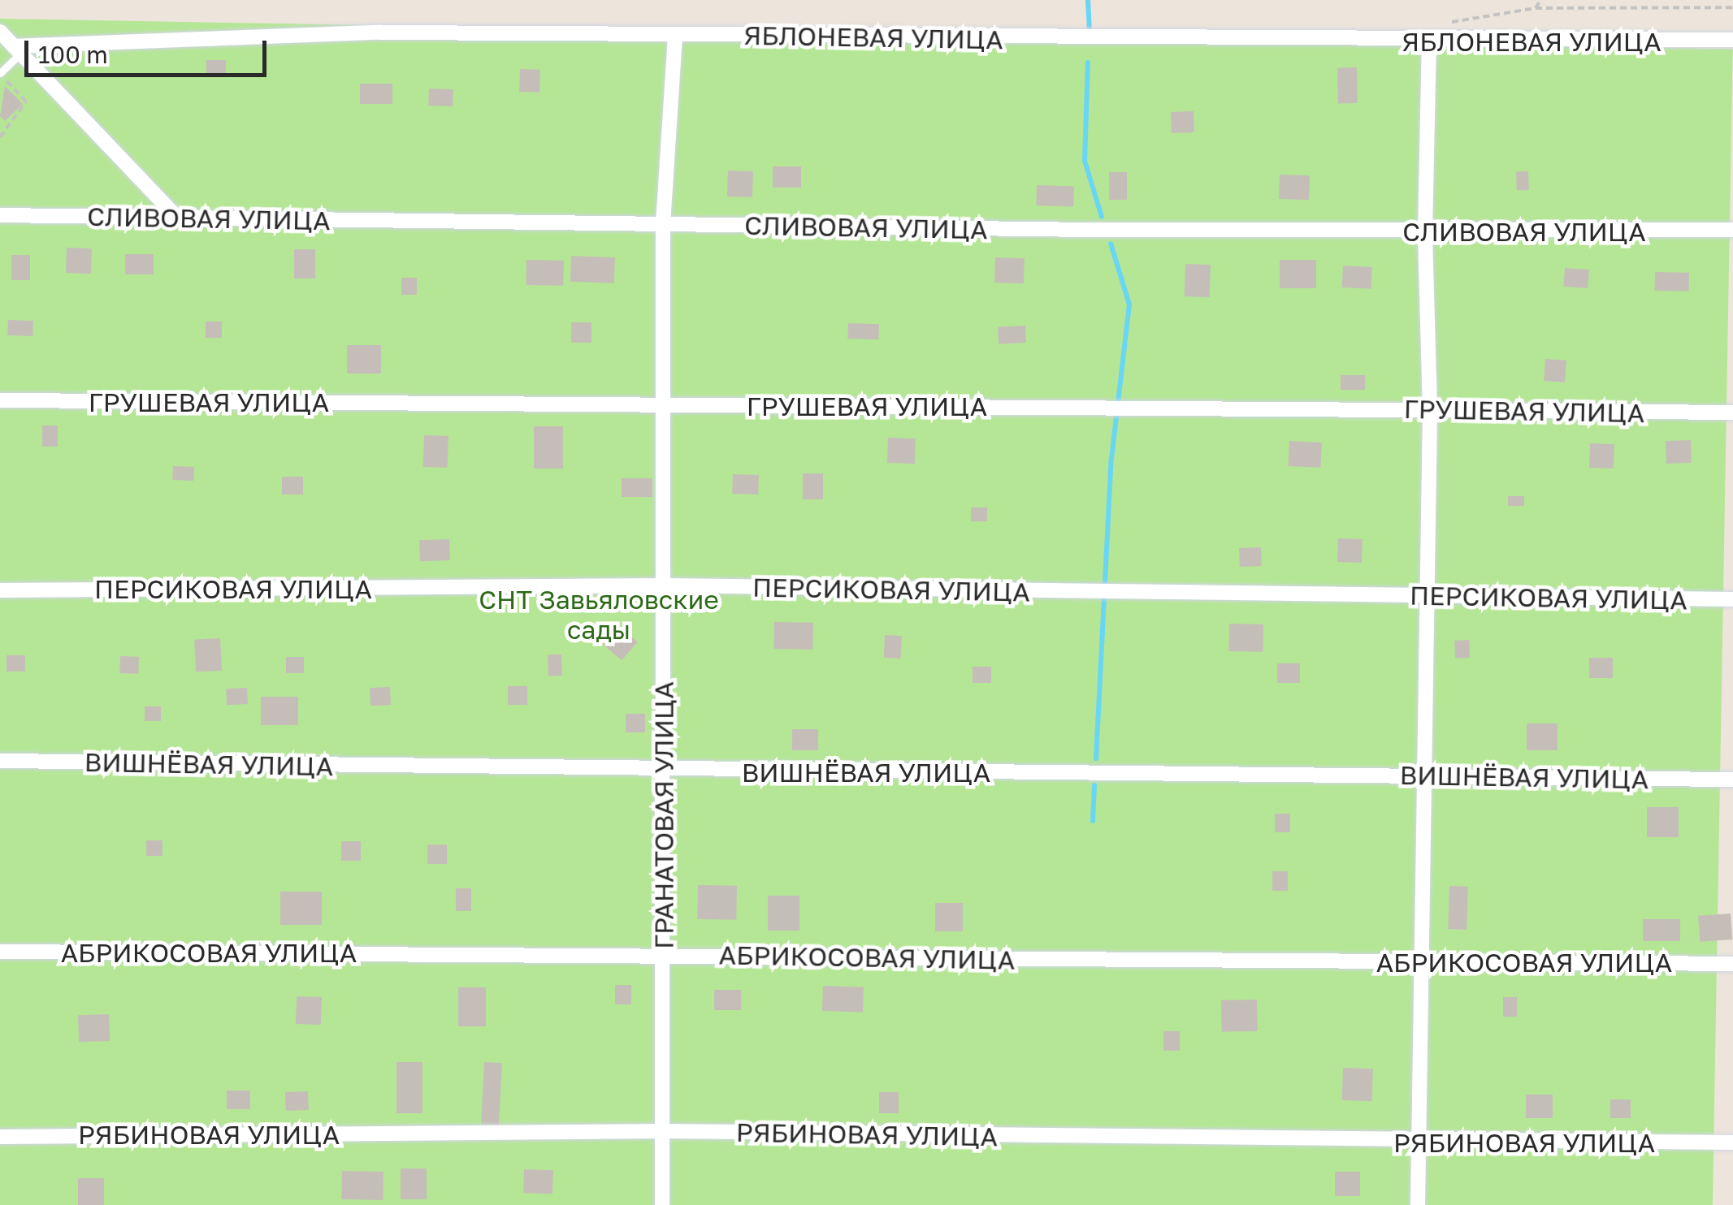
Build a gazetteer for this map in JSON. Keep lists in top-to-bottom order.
{
  "streets": {
    "street": [
      "ЯБЛОНЕВАЯ УЛИЦА",
      "СЛИВОВАЯ УЛИЦА",
      "ГРУШЕВАЯ УЛИЦА",
      "ПЕРСИКОВАЯ УЛИЦА",
      "ВИШНЁВАЯ УЛИЦА",
      "ГРАНАТОВАЯ УЛИЦА",
      "АБРИКОСОВАЯ УЛИЦА",
      "РЯБИНОВАЯ УЛИЦА"
    ]
  },
  "crossings": [
    ["ЯБЛОНЕВАЯ УЛИЦА", "ГРАНАТОВАЯ УЛИЦА"],
    ["СЛИВОВАЯ УЛИЦА", "ГРАНАТОВАЯ УЛИЦА"],
    ["ГРУШЕВАЯ УЛИЦА", "ГРАНАТОВАЯ УЛИЦА"],
    ["ПЕРСИКОВАЯ УЛИЦА", "ГРАНАТОВАЯ УЛИЦА"],
    ["ВИШНЁВАЯ УЛИЦА", "ГРАНАТОВАЯ УЛИЦА"],
    ["ГРАНАТОВАЯ УЛИЦА", "АБРИКОСОВАЯ УЛИЦА"],
    ["ГРАНАТОВАЯ УЛИЦА", "РЯБИНОВАЯ УЛИЦА"]
  ],
  "parks": ["СНТ Завьяловские сады"],
  "scale_bar": "100 m"
}
